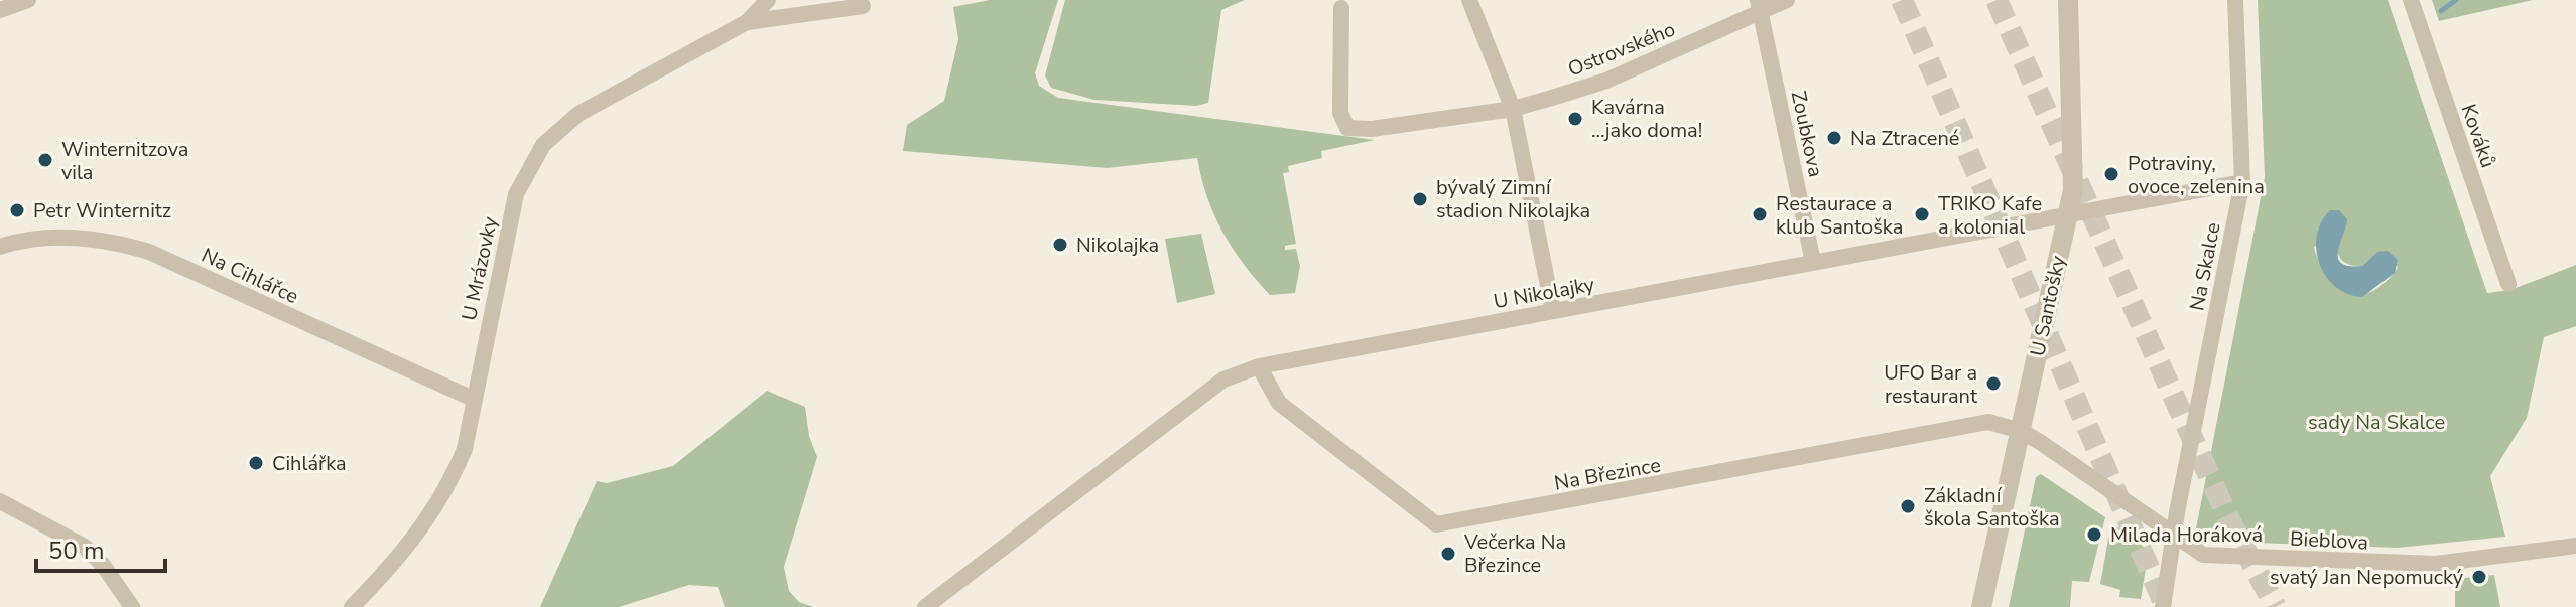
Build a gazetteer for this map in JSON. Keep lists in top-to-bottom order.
{
  "streets": {
    "street": [
      "Ostrovského",
      "Zoubkova",
      "Kováků",
      "Na Skalce",
      "U Mrázovky",
      "Na Cihlářce",
      "U Nikolajky",
      "U Santošky",
      "Na Březince",
      "Bieblova"
    ]
  },
  "crossings": [
    ["Ostrovského", "Zoubkova"],
    ["Zoubkova", "U Nikolajky"],
    ["Na Skalce", "U Nikolajky"],
    ["Na Skalce", "Bieblova"],
    ["U Mrázovky", "Na Cihlářce"],
    ["U Nikolajky", "U Santošky"],
    ["U Nikolajky", "Na Březince"],
    ["U Santošky", "Na Březince"],
    ["U Santošky", "Bieblova"],
    ["Na Březince", "Bieblova"]
  ],
  "parks": ["sady Na Skalce"],
  "places": [
    "Kavárna ...jako doma!",
    "Na Ztracené",
    "Winternitzova vila",
    "Potraviny, ovoce, zelenina",
    "bývalý Zimní stadion Nikolajka",
    "Petr Winternitz",
    "Restaurace a klub Santoška",
    "TRIKO Kafe a kolonial",
    "Nikolajka",
    "UFO Bar a restaurant",
    "Cihlářka",
    "Základní škola Santoška",
    "Milada Horáková",
    "Večerka Na Březince",
    "svatý Jan Nepomucký"
  ],
  "scale_bar": "50 m"
}
